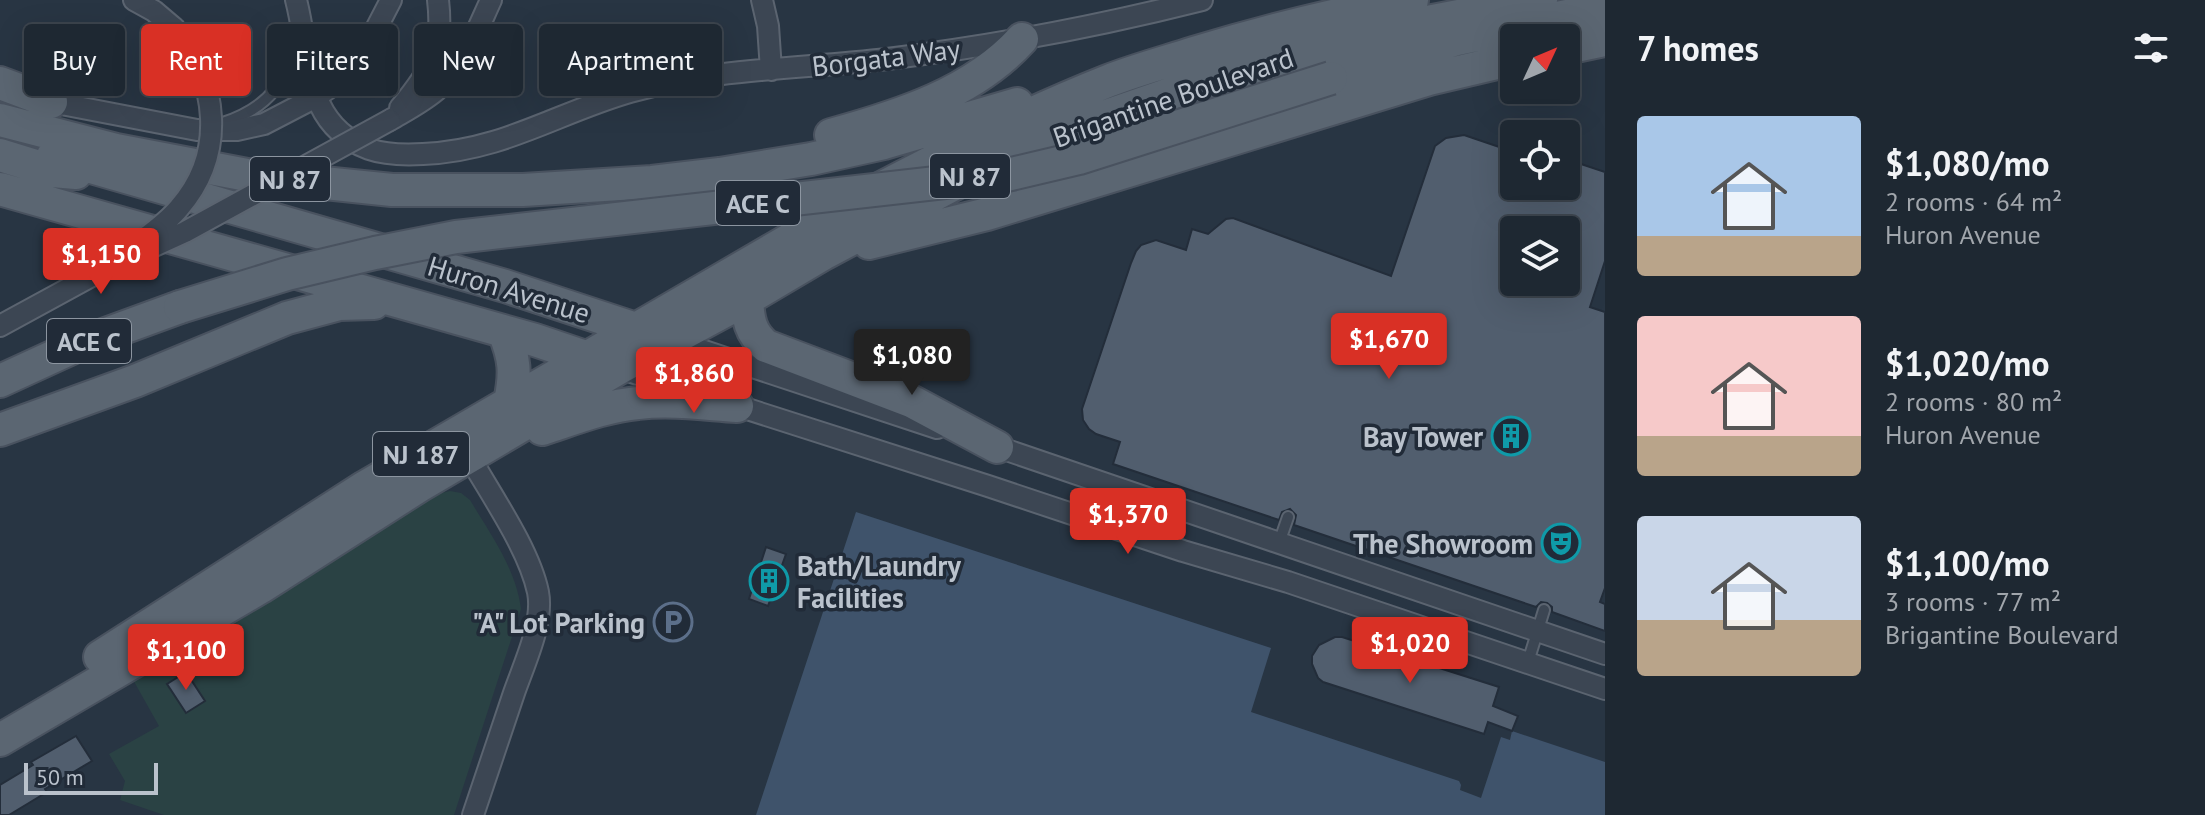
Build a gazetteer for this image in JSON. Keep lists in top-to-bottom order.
{
  "streets": {
    "main road": [
      "Brigantine Boulevard",
      "NJ 87",
      "ACE C",
      "Huron Avenue",
      "NJ 187"
    ],
    "street": ["Borgata Way"]
  },
  "crossings": [
    ["Brigantine Boulevard", "NJ 87"],
    ["Brigantine Boulevard", "Huron Avenue"]
  ],
  "places": {
    "building": ["Bay Tower", "Bath/Laundry Facilities"],
    "theatre": ["The Showroom"],
    "parking": ["\"A\" Lot Parking"]
  },
  "scale_bar": "50 m",
  "north": "top right",
  "page": {
    "heading": "7 homes",
    "chip": [
      "Buy",
      "Rent",
      "Filters",
      "New",
      "Apartment"
    ],
    "list": [
      {
        "name": "$1,080/mo",
        "note": "2 rooms · 64 m² · Huron Avenue"
      },
      {
        "name": "$1,020/mo",
        "note": "2 rooms · 80 m² · Huron Avenue"
      },
      {
        "name": "$1,100/mo",
        "note": "3 rooms · 77 m² · Brigantine Boulevard"
      }
    ],
    "price": [
      "$1,150",
      "$1,670",
      "$1,080",
      "$1,860",
      "$1,370",
      "$1,020",
      "$1,100"
    ],
    "scale": "50 m"
  }
}
